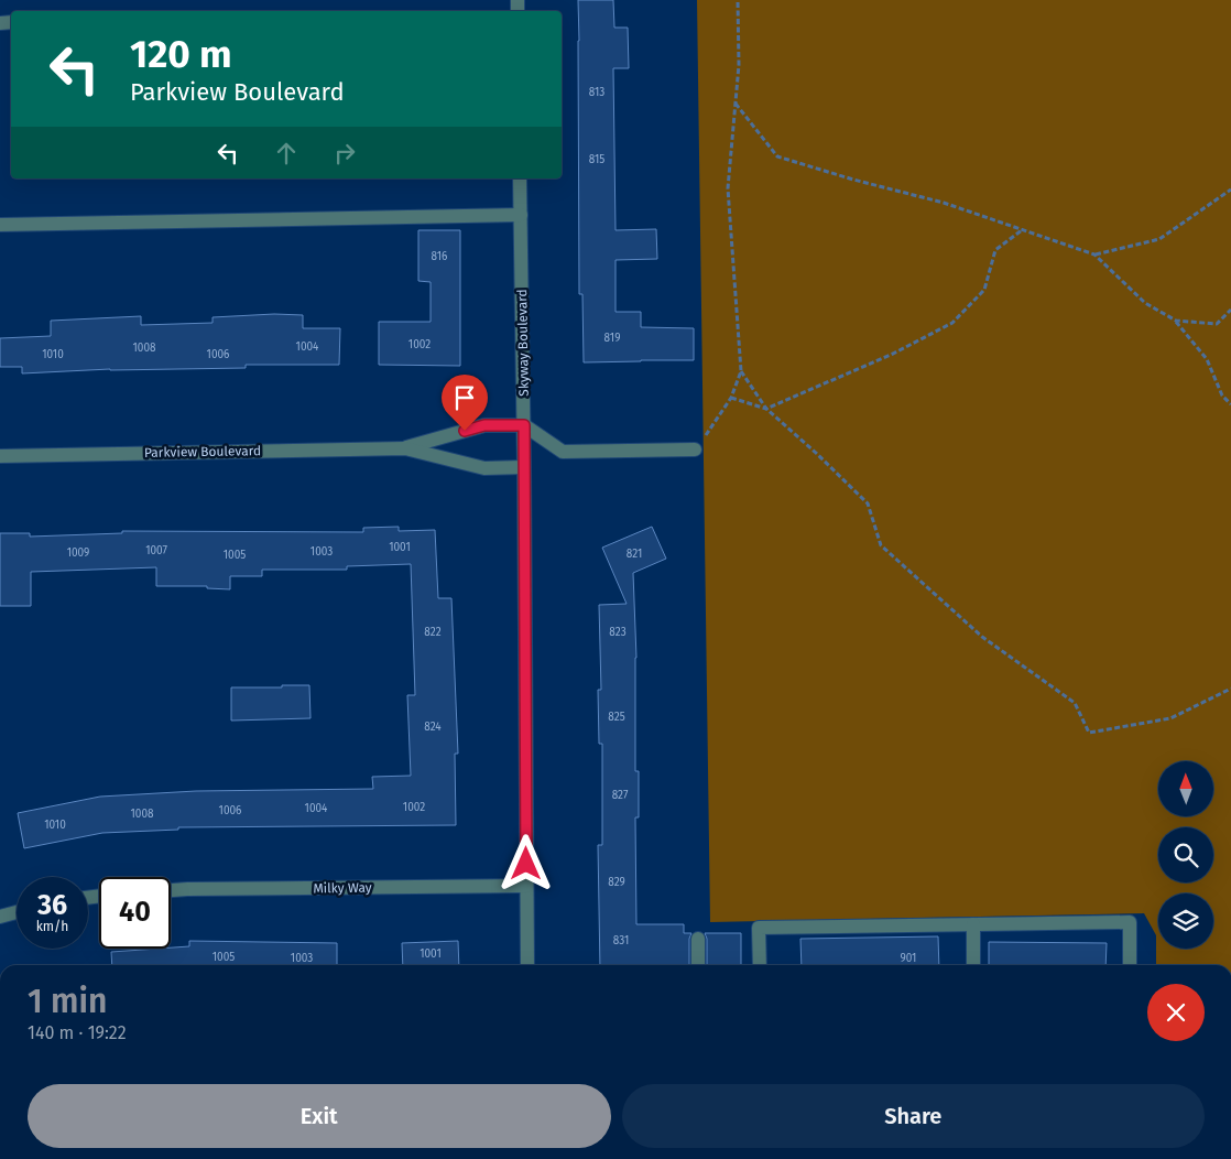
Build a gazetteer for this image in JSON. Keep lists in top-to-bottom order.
{
  "streets": {
    "street": ["Skyway Boulevard", "Parkview Boulevard", "Milky Way"]
  },
  "crossings": [
    ["Skyway Boulevard", "Parkview Boulevard"],
    ["Skyway Boulevard", "Milky Way"]
  ],
  "house_numbers": [
    "813",
    "815",
    "816",
    "819",
    "1002",
    "1004",
    "1008",
    "1010",
    "1006",
    "1001",
    "1007",
    "1003",
    "1009",
    "821",
    "1005",
    "822",
    "823",
    "825",
    "824",
    "827",
    "1002",
    "1004",
    "1006",
    "1008",
    "1010",
    "829",
    "831",
    "1001",
    "1005",
    "1003",
    "901"
  ],
  "north": "top",
  "page": {
    "turn": ["120 m", "Parkview Boulevard"],
    "speed": "36 km/h",
    "limit": "40",
    "heading": ["1 min", "140 m · 19:22"],
    "buttons": ["Exit", "Share"]
  }
}
